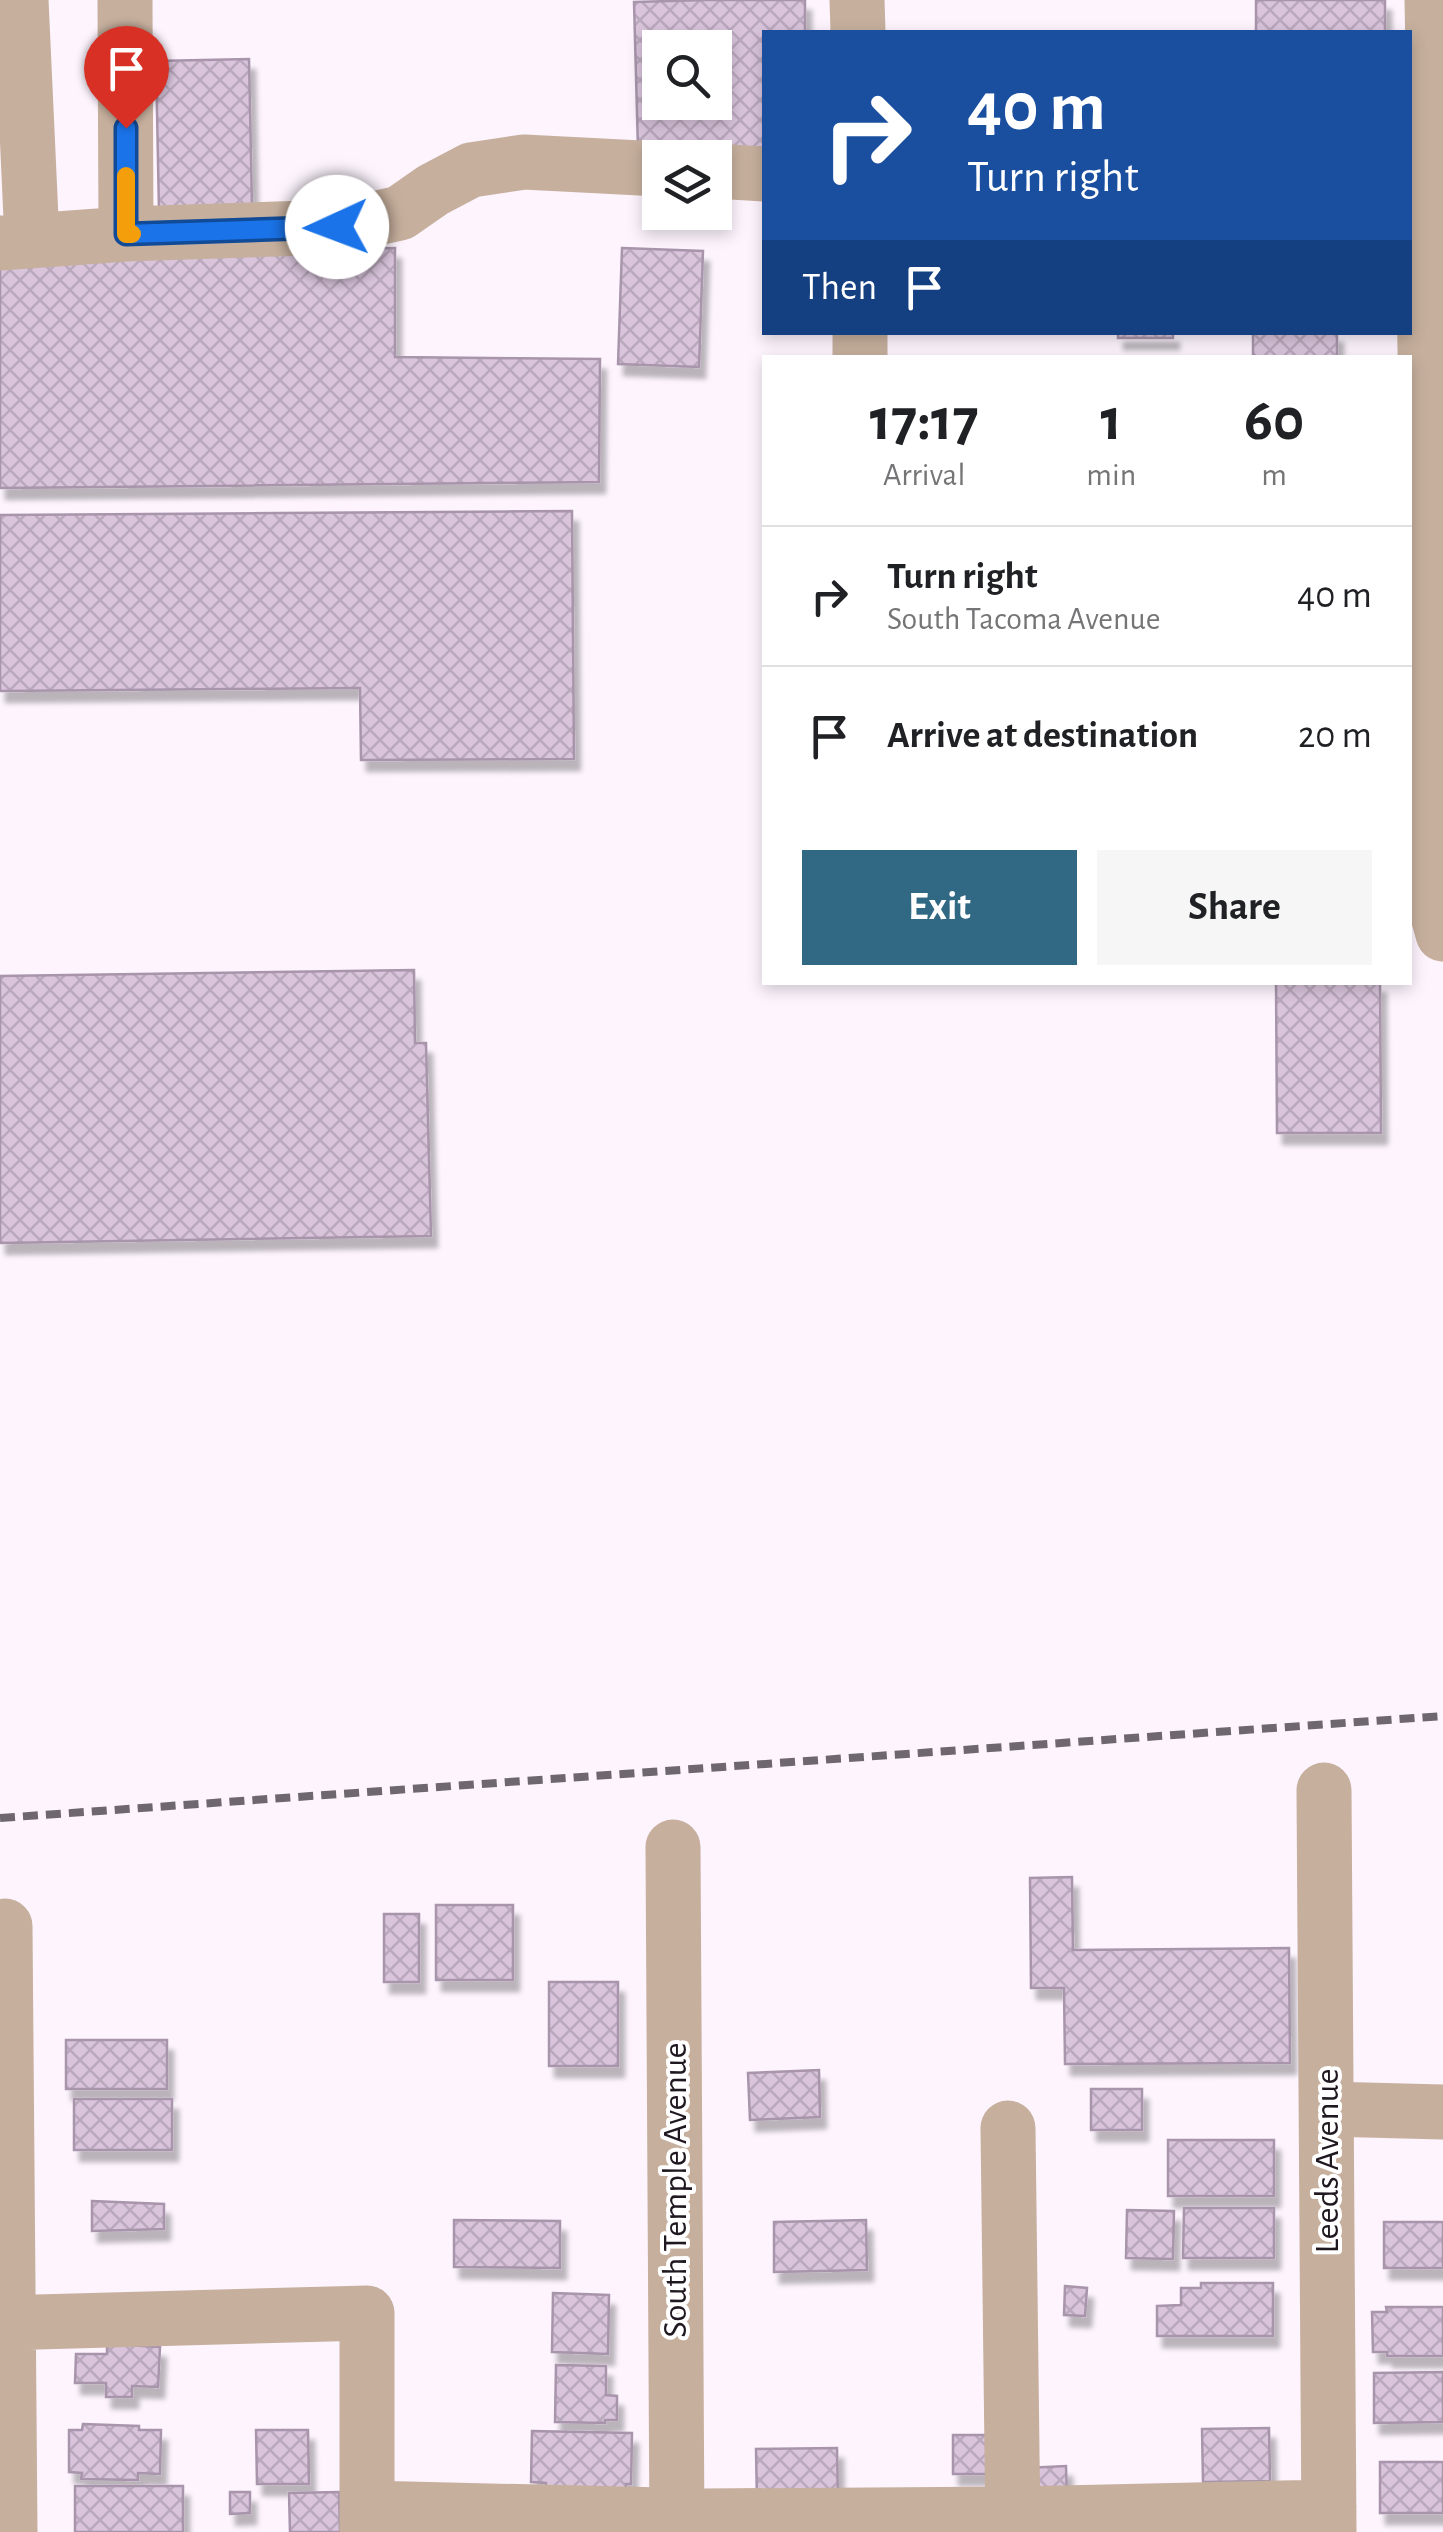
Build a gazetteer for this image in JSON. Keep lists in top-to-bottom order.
{
  "streets": {
    "street": ["Leeds Avenue", "South Temple Avenue"]
  },
  "page": {
    "turn": ["40 m", "Turn right"],
    "then": "Then",
    "eta": [
      "17:17",
      "Arrival",
      "1",
      "min",
      "60",
      "m"
    ],
    "list": [
      {
        "name": "Turn right",
        "note": "South Tacoma Avenue",
        "value": "40 m"
      },
      {
        "name": "Arrive at destination",
        "value": "20 m"
      }
    ],
    "buttons": ["Exit", "Share"]
  }
}
